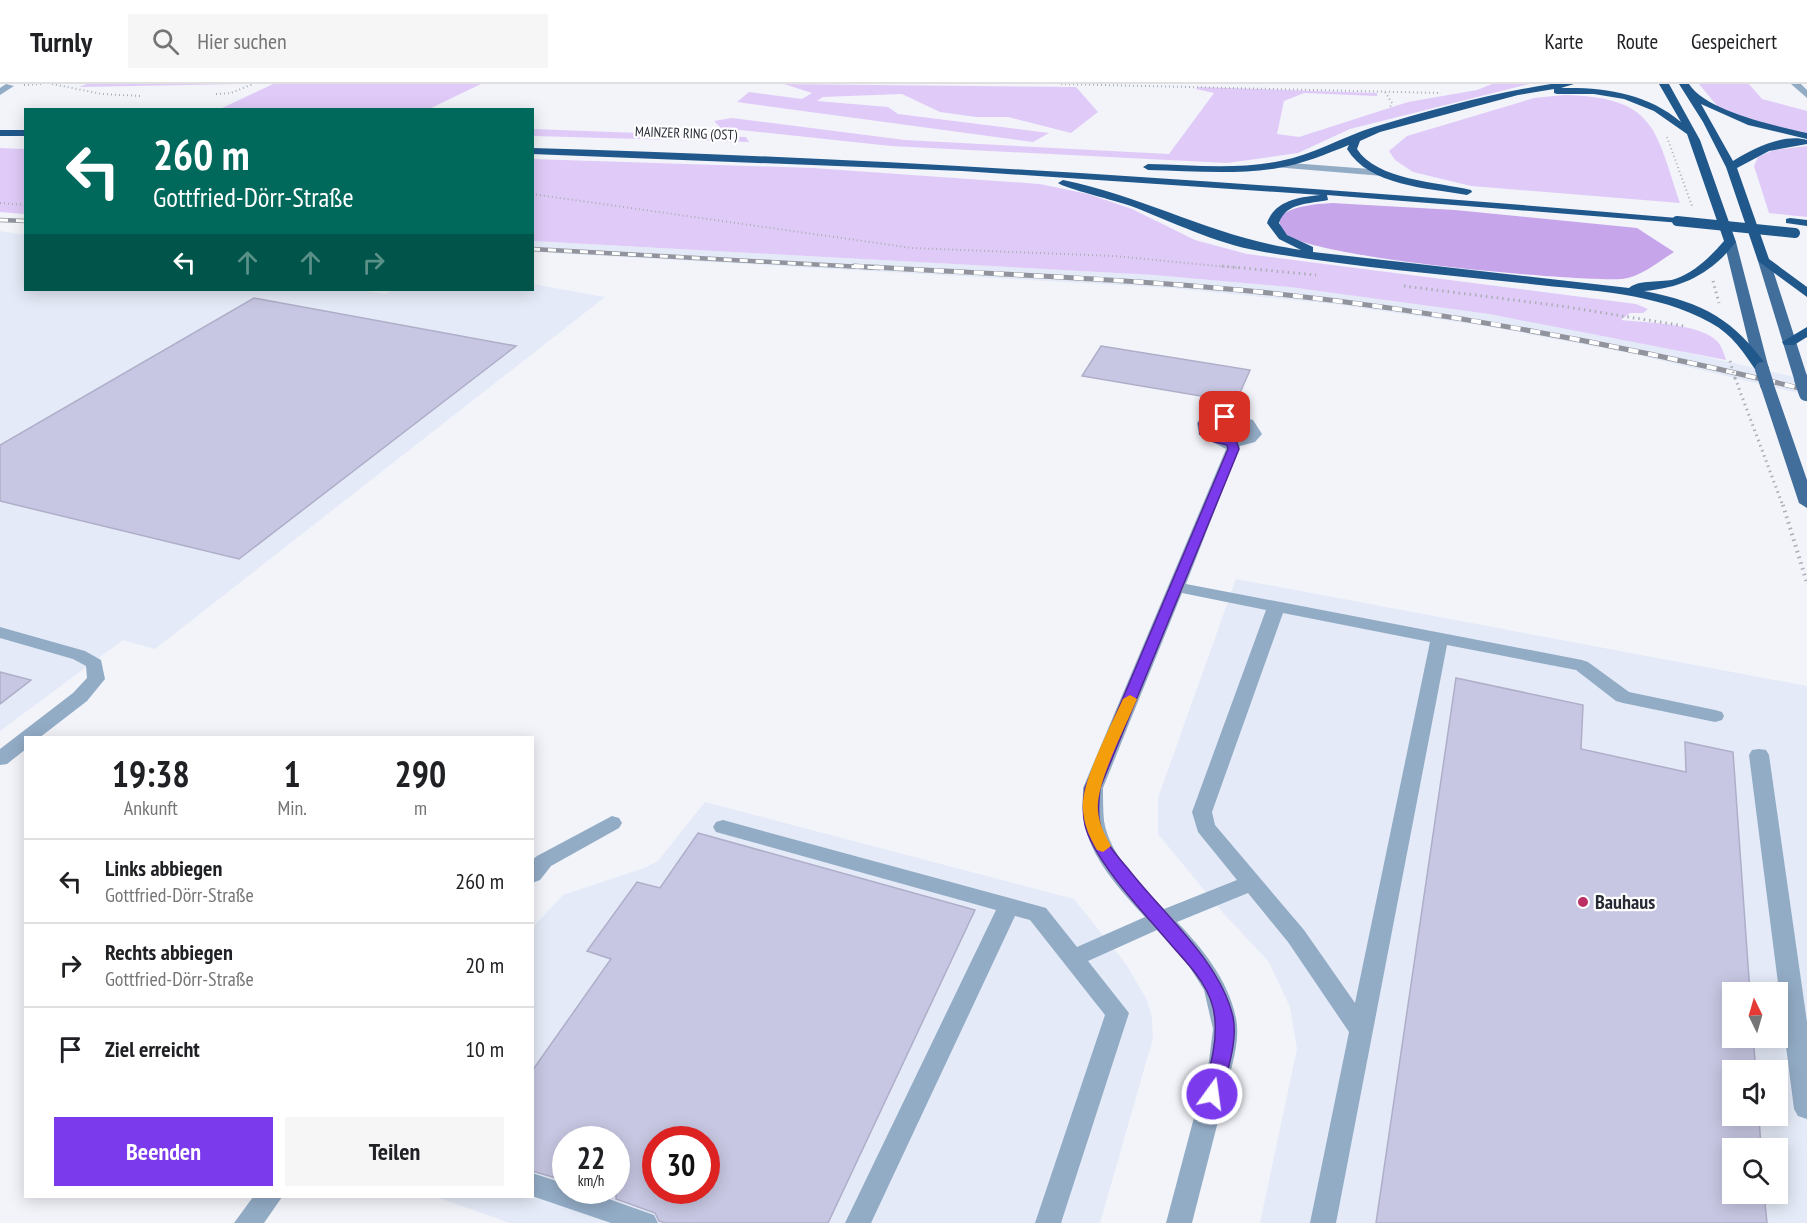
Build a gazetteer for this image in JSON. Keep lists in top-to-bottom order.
{
  "streets": {
    "highway": ["MAINZER RING (OST)"]
  },
  "places": ["Bauhaus"],
  "north": "top",
  "page": {
    "header": "Turnly",
    "search": "Hier suchen",
    "nav": ["Karte", "Route", "Gespeichert"],
    "turn": ["260 m", "Gottfried-Dörr-Straße"],
    "eta": [
      "19:38",
      "Ankunft",
      "1",
      "Min.",
      "290",
      "m"
    ],
    "list": [
      {
        "name": "Links abbiegen",
        "note": "Gottfried-Dörr-Straße",
        "value": "260 m"
      },
      {
        "name": "Rechts abbiegen",
        "note": "Gottfried-Dörr-Straße",
        "value": "20 m"
      },
      {
        "name": "Ziel erreicht",
        "value": "10 m"
      }
    ],
    "buttons": ["Beenden", "Teilen"],
    "speed": "22 km/h",
    "limit": "30"
  }
}
